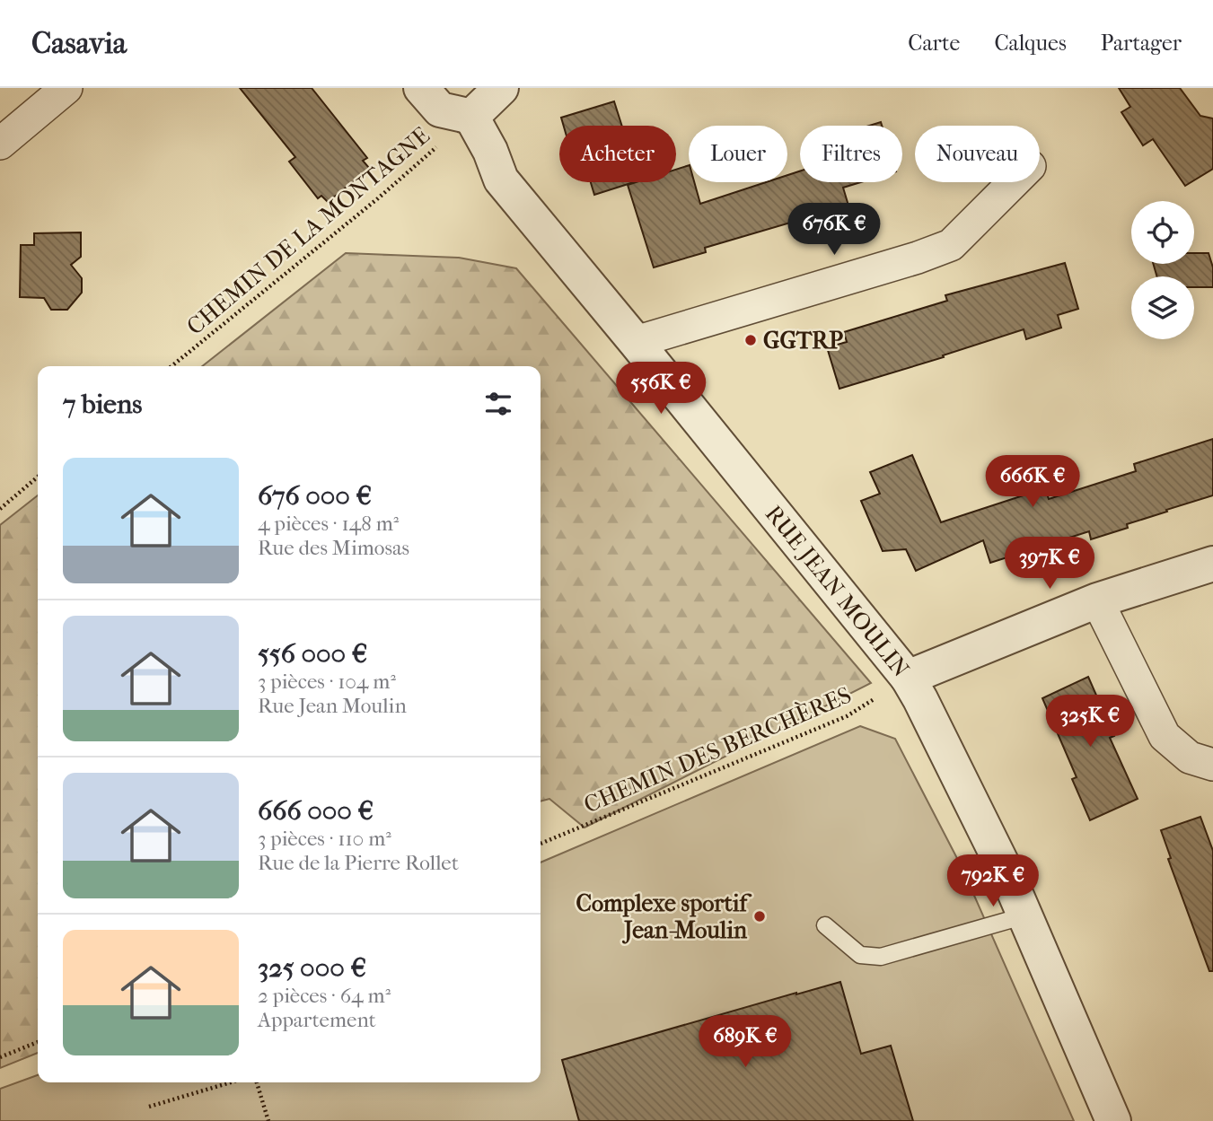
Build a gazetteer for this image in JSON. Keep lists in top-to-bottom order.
{
  "streets": {
    "street": ["RUE JEAN MOULIN"],
    "path": ["CHEMIN DE LA MONTAGNE", "CHEMIN DES BERCHÈRES"]
  },
  "crossings": [
    ["CHEMIN DE LA MONTAGNE", "RUE JEAN MOULIN"],
    ["RUE JEAN MOULIN", "CHEMIN DES BERCHÈRES"]
  ],
  "places": ["GGTRP", "Complexe sportif Jean-Moulin"],
  "page": {
    "header": "Casavia",
    "nav": ["Carte", "Calques", "Partager"],
    "chip": [
      "Acheter",
      "Louer",
      "Filtres",
      "Nouveau"
    ],
    "price": [
      "676K €",
      "556K €",
      "666K €",
      "397K €",
      "325K €",
      "792K €",
      "689K €"
    ],
    "heading": "7 biens",
    "list": [
      {
        "name": "676 000 €",
        "note": "4 pièces · 148 m² · Rue des Mimosas"
      },
      {
        "name": "556 000 €",
        "note": "3 pièces · 104 m² · Rue Jean Moulin"
      },
      {
        "name": "666 000 €",
        "note": "3 pièces · 110 m² · Rue de la Pierre Rollet"
      },
      {
        "name": "325 000 €",
        "note": "2 pièces · 64 m² · Appartement"
      }
    ]
  }
}
